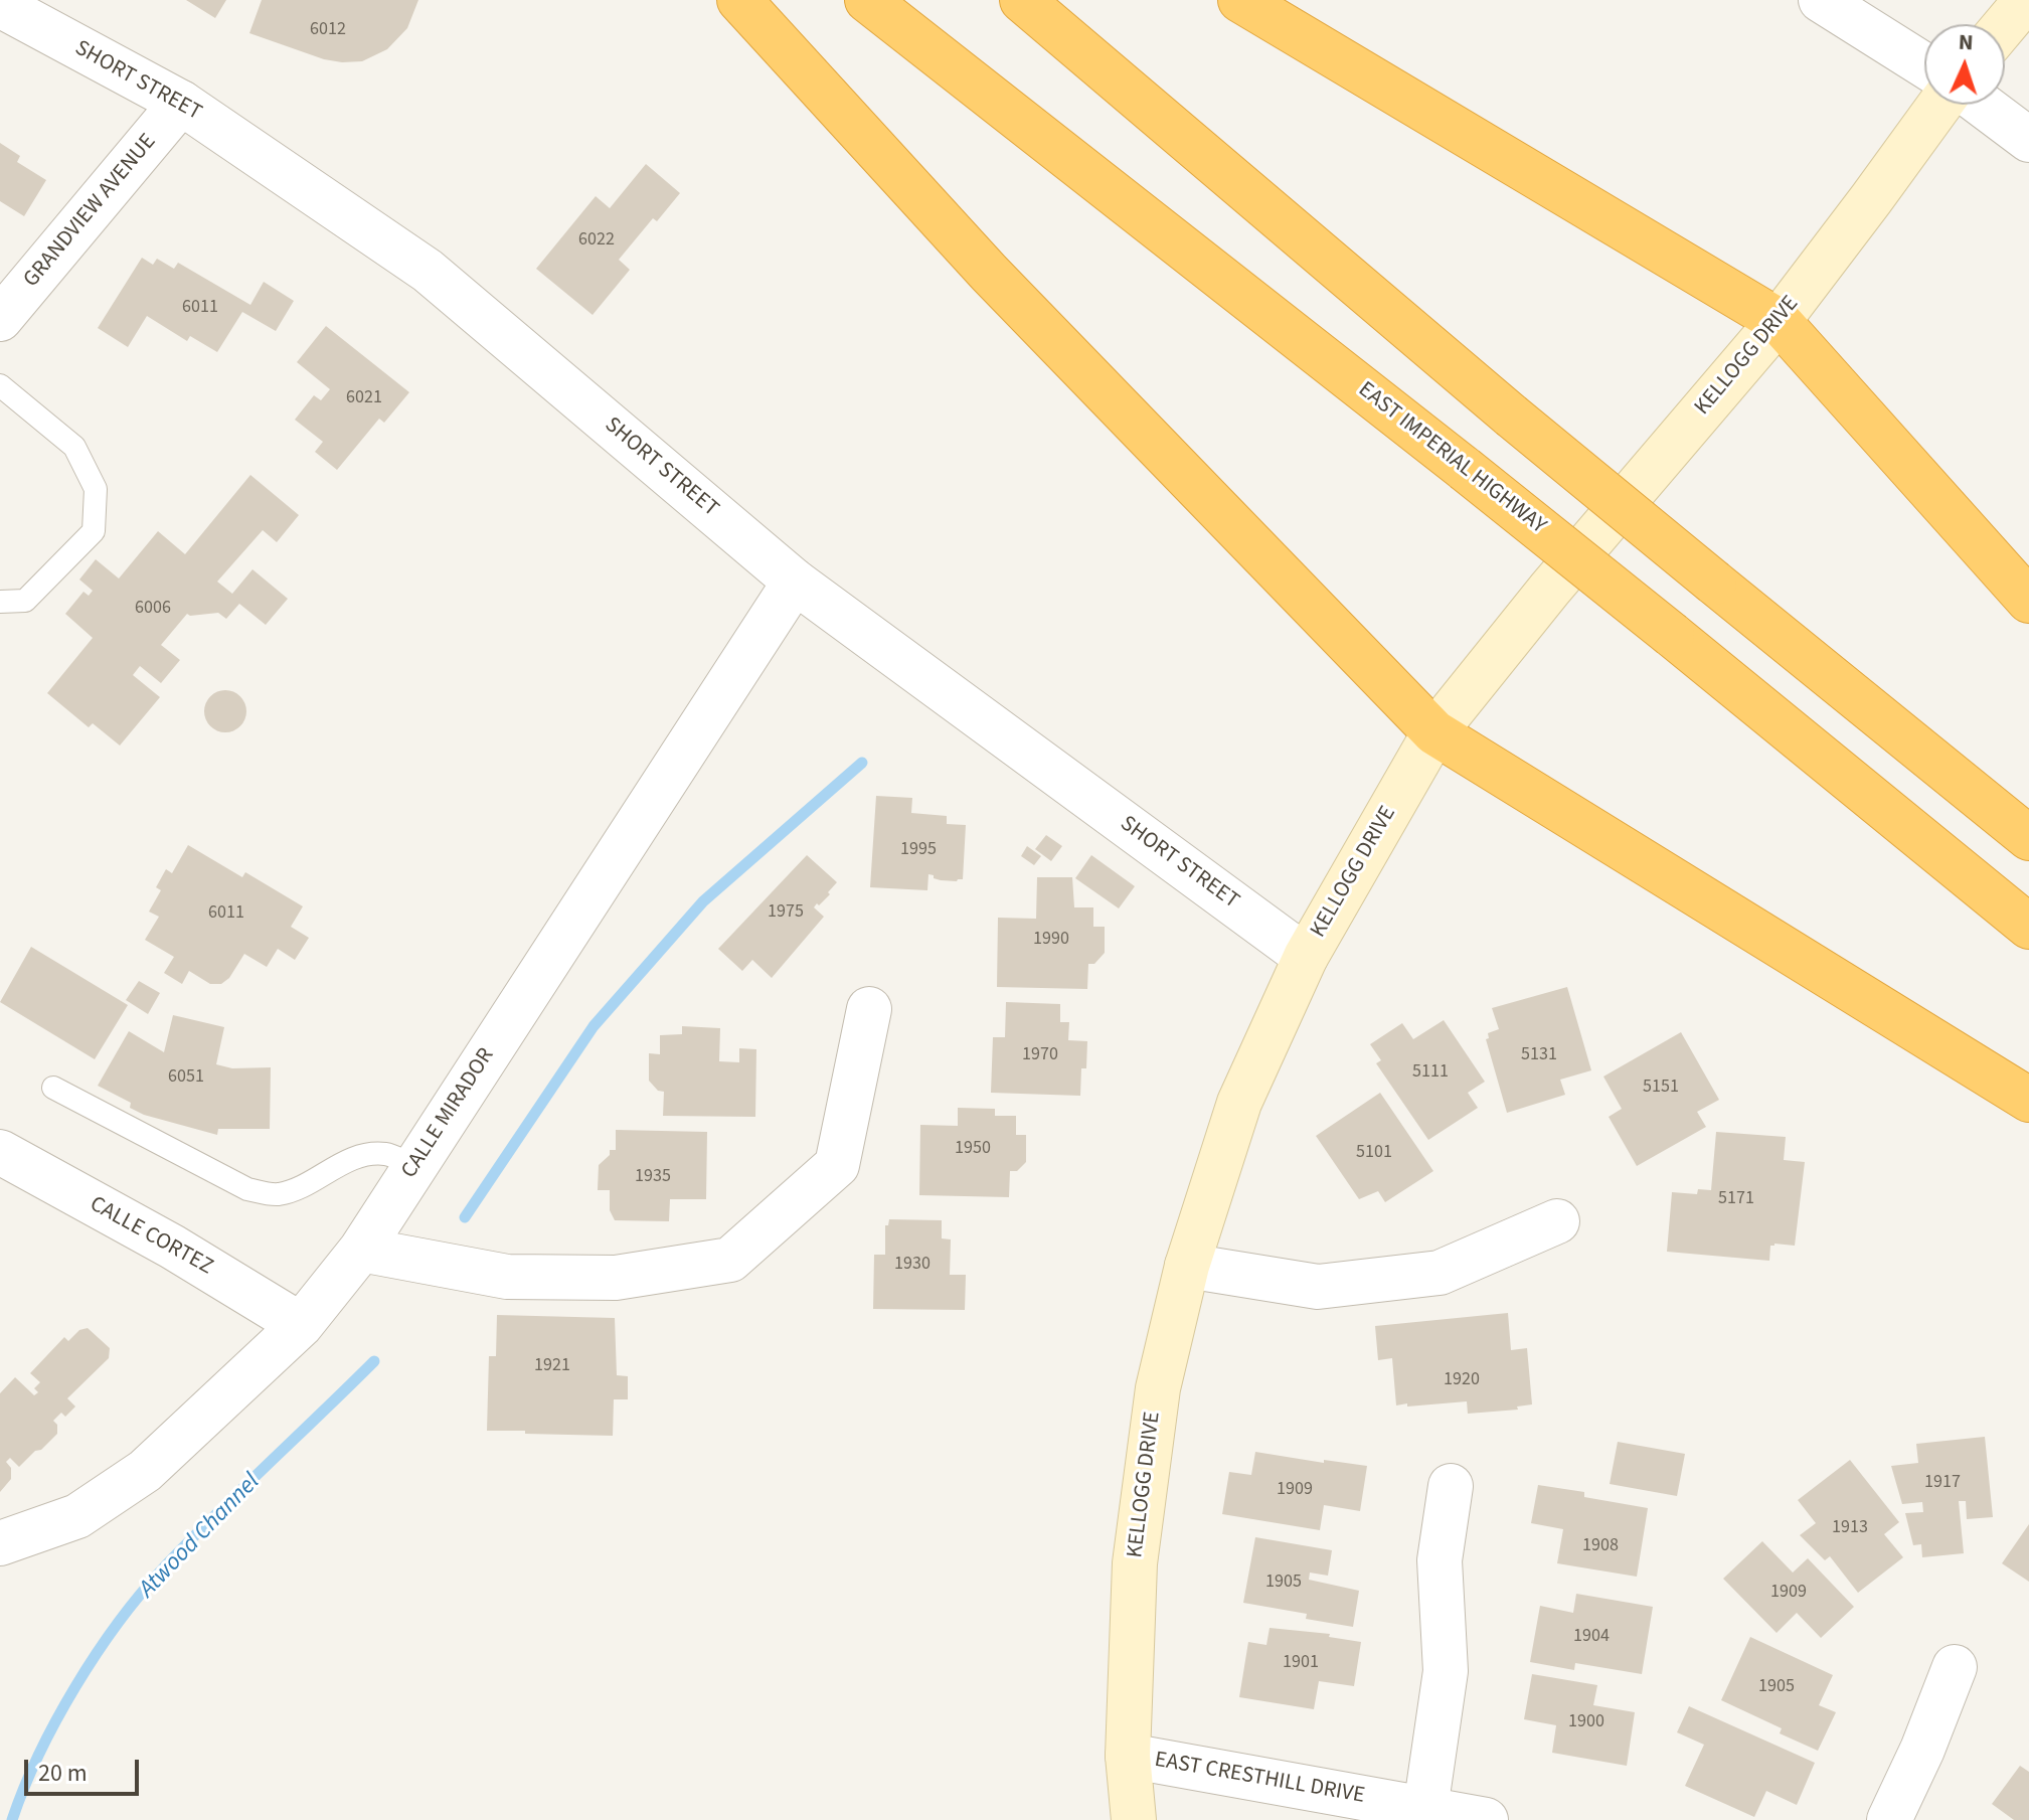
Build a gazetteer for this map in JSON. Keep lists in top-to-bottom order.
{
  "streets": {
    "highway": ["EAST IMPERIAL HIGHWAY"],
    "main road": ["KELLOGG DRIVE"],
    "street": [
      "SHORT STREET",
      "GRANDVIEW AVENUE",
      "CALLE MIRADOR",
      "CALLE CORTEZ",
      "EAST CRESTHILL DRIVE"
    ]
  },
  "crossings": [
    ["SHORT STREET", "GRANDVIEW AVENUE"],
    ["SHORT STREET", "KELLOGG DRIVE"],
    ["SHORT STREET", "CALLE MIRADOR"],
    ["KELLOGG DRIVE", "EAST CRESTHILL DRIVE"],
    ["CALLE MIRADOR", "CALLE CORTEZ"]
  ],
  "water": ["Atwood Channel"],
  "house_numbers": [
    "6012",
    "6022",
    "6011",
    "6021",
    "6006",
    "1995",
    "1975",
    "6011",
    "1990",
    "1970",
    "5131",
    "5111",
    "6051",
    "5151",
    "1950",
    "5101",
    "1935",
    "5171",
    "1930",
    "1921",
    "1920",
    "1917",
    "1909",
    "1913",
    "1908",
    "1905",
    "1909",
    "1904",
    "1901",
    "1905",
    "1900"
  ],
  "scale_bar": "20 m",
  "north": "top"
}
